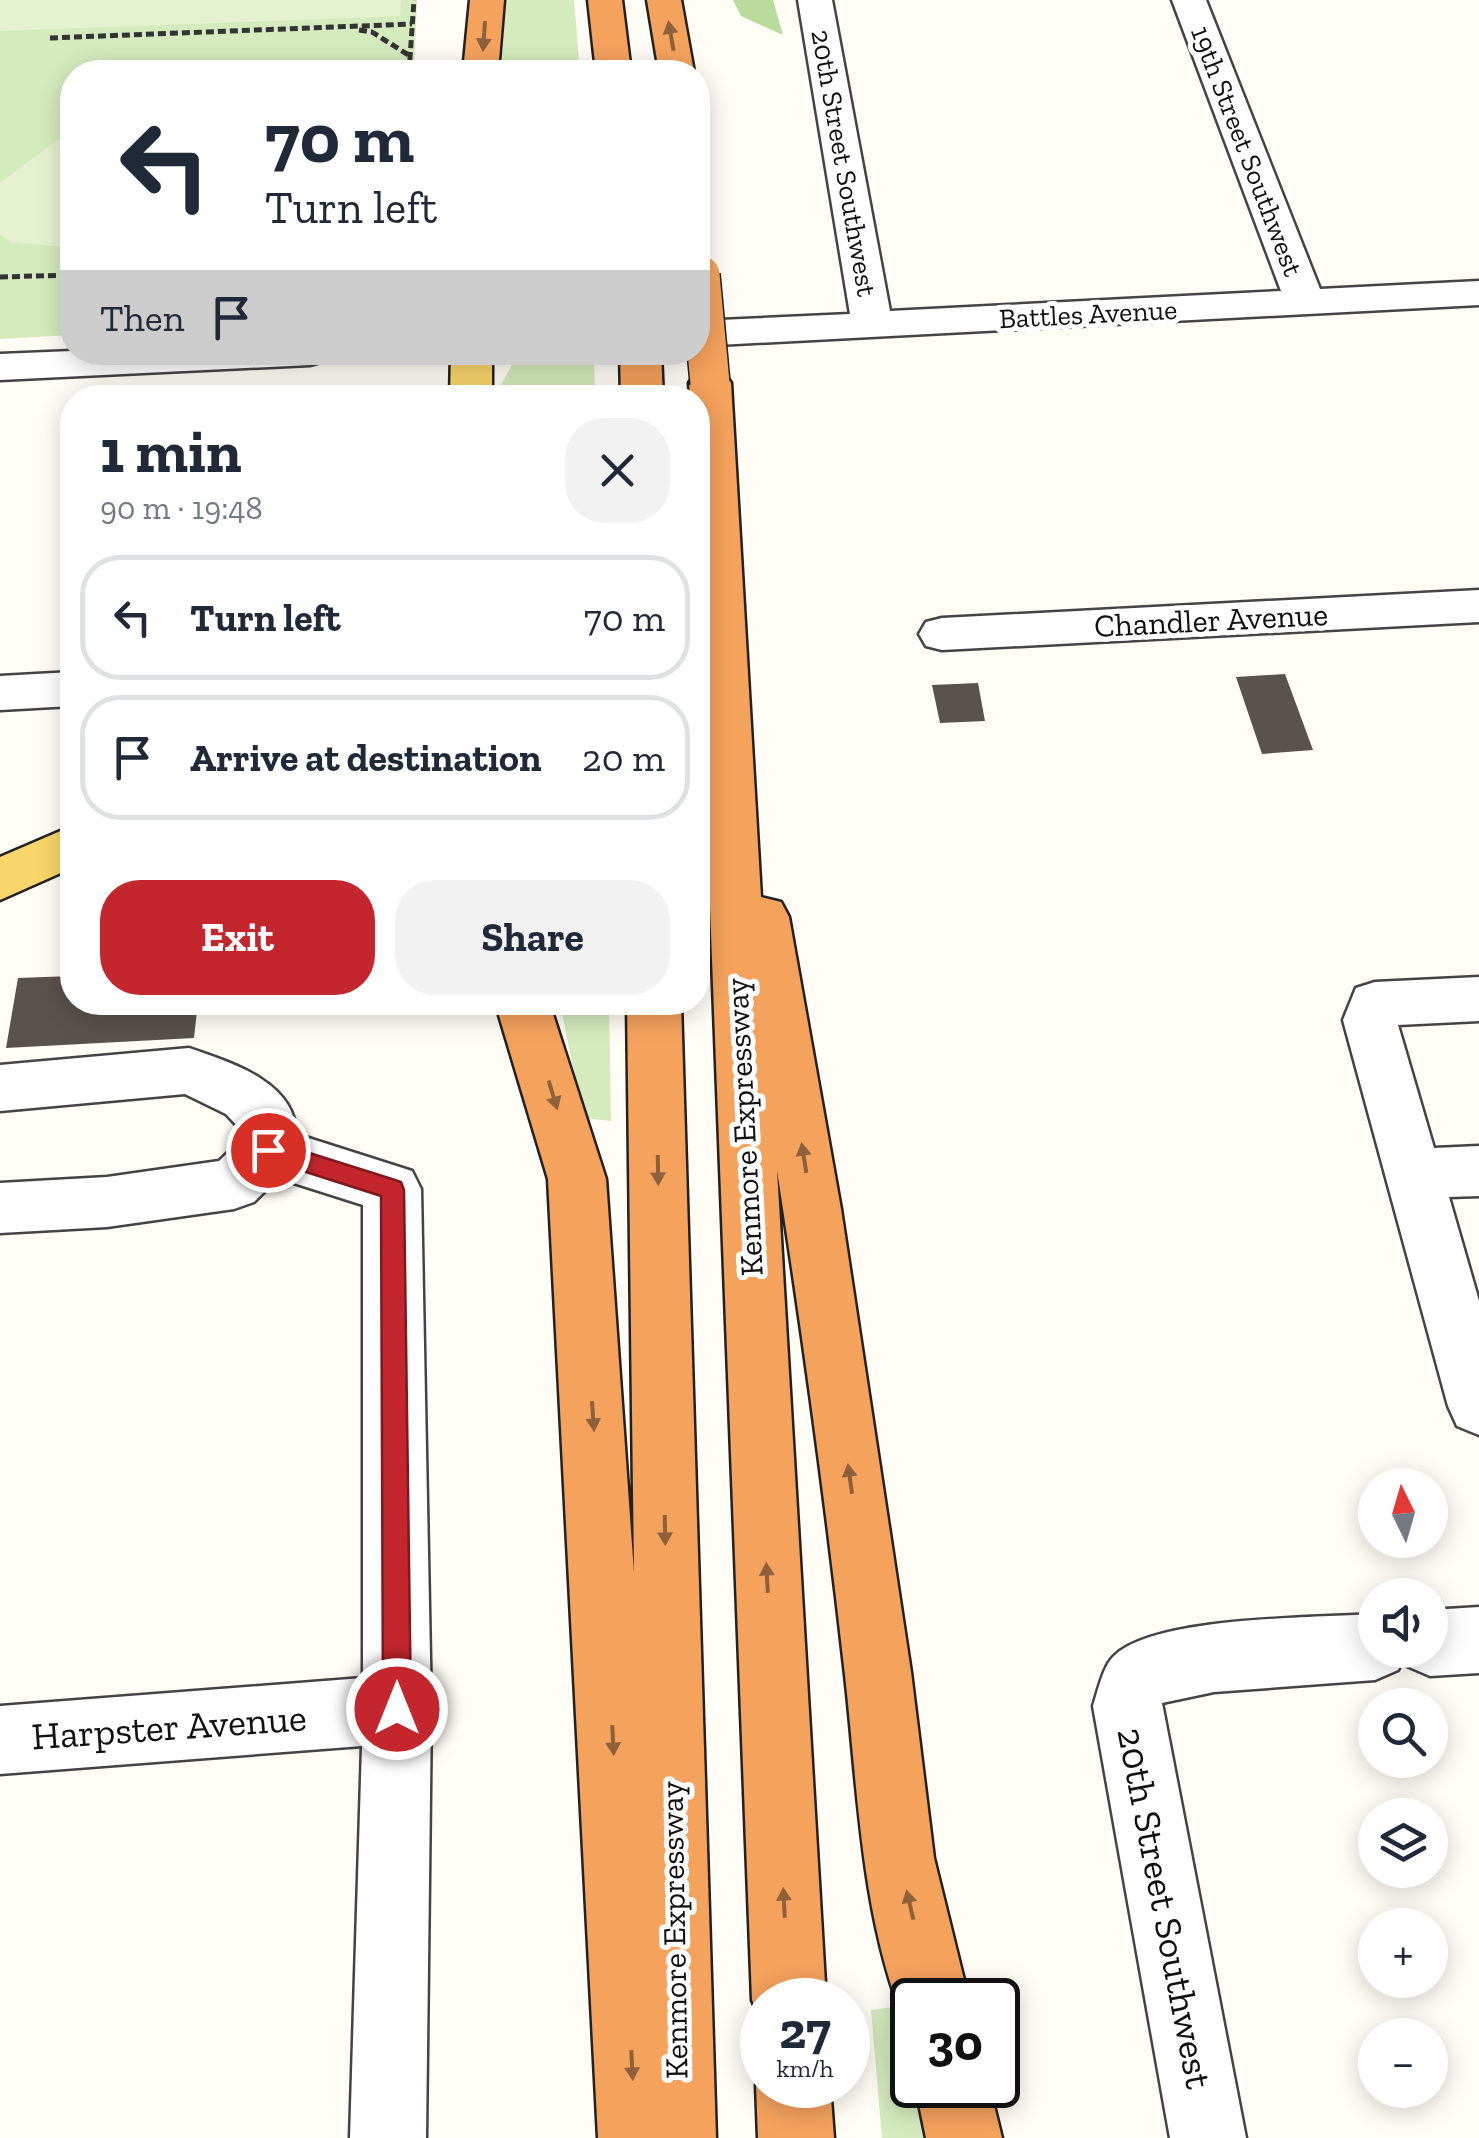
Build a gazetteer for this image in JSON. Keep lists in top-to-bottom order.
{
  "streets": {
    "highway": ["Kenmore Expressway"],
    "street": [
      "19th Street Southwest",
      "20th Street Southwest",
      "Battles Avenue",
      "Chandler Avenue",
      "Harpster Avenue"
    ]
  },
  "crossings": [
    ["19th Street Southwest", "Battles Avenue"],
    ["20th Street Southwest", "Battles Avenue"]
  ],
  "north": "top",
  "page": {
    "turn": ["70 m", "Turn left"],
    "then": "Then",
    "heading": ["1 min", "90 m · 19:48"],
    "list": [
      {
        "name": "Turn left",
        "value": "70 m"
      },
      {
        "name": "Arrive at destination",
        "value": "20 m"
      }
    ],
    "buttons": ["Exit", "Share"],
    "map_buttons": ["+", "−"],
    "speed": "27 km/h",
    "limit": "30"
  }
}
